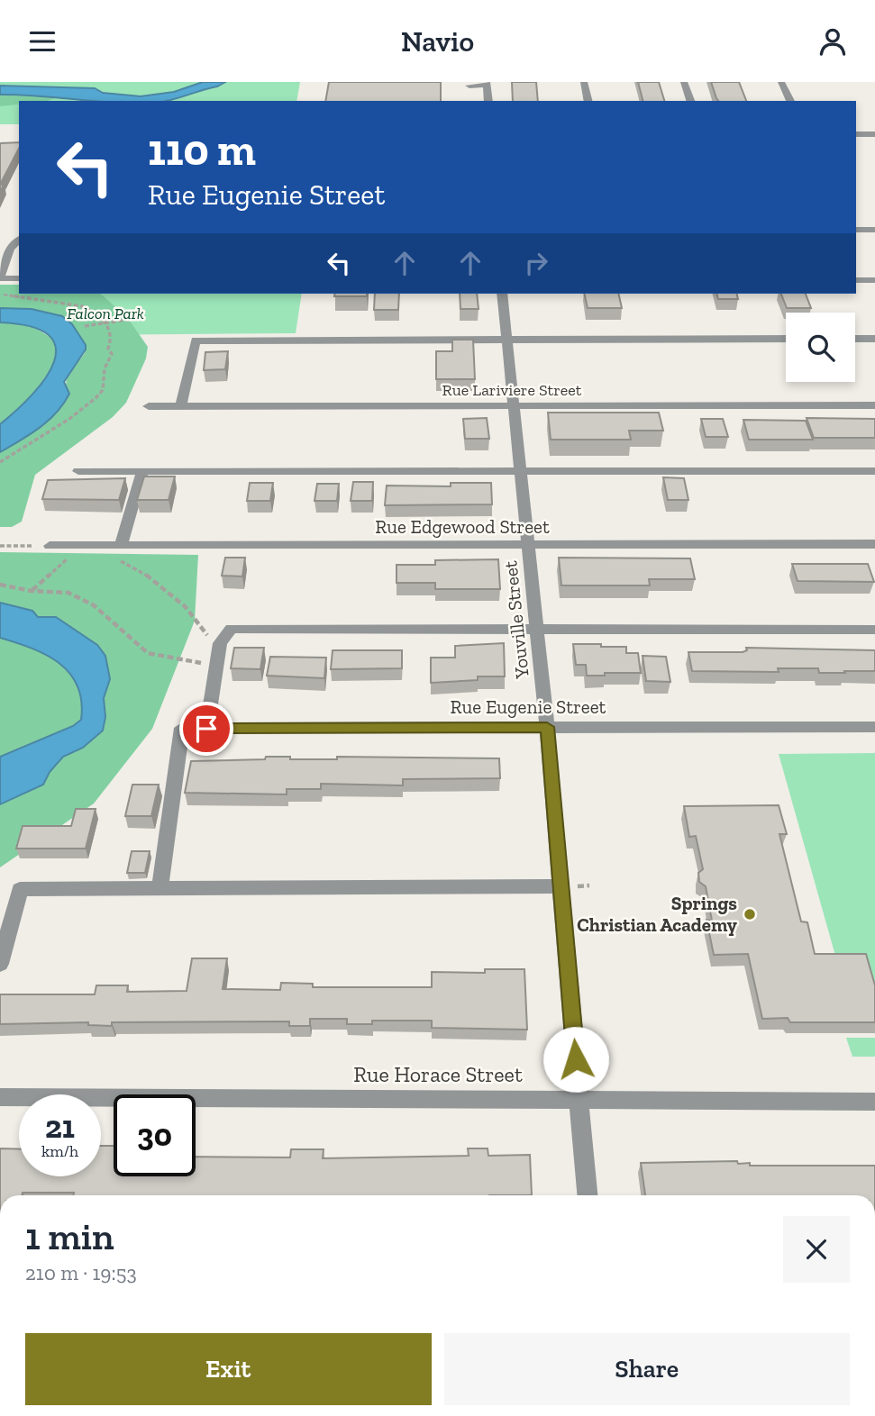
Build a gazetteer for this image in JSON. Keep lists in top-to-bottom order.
{
  "streets": {
    "street": [
      "Rue Lariviere Street",
      "Rue Edgewood Street",
      "Youville Street",
      "Rue Eugenie Street",
      "Rue Horace Street"
    ]
  },
  "crossings": [
    ["Rue Lariviere Street", "Youville Street"],
    ["Rue Edgewood Street", "Youville Street"],
    ["Youville Street", "Rue Eugenie Street"],
    ["Youville Street", "Rue Horace Street"]
  ],
  "parks": ["Falcon Park"],
  "places": ["Springs Christian Academy"],
  "page": {
    "header": "Navio",
    "turn": ["110 m", "Rue Eugenie Street"],
    "speed": "21 km/h",
    "limit": "30",
    "heading": ["1 min", "210 m · 19:53"],
    "buttons": ["Exit", "Share"]
  }
}
